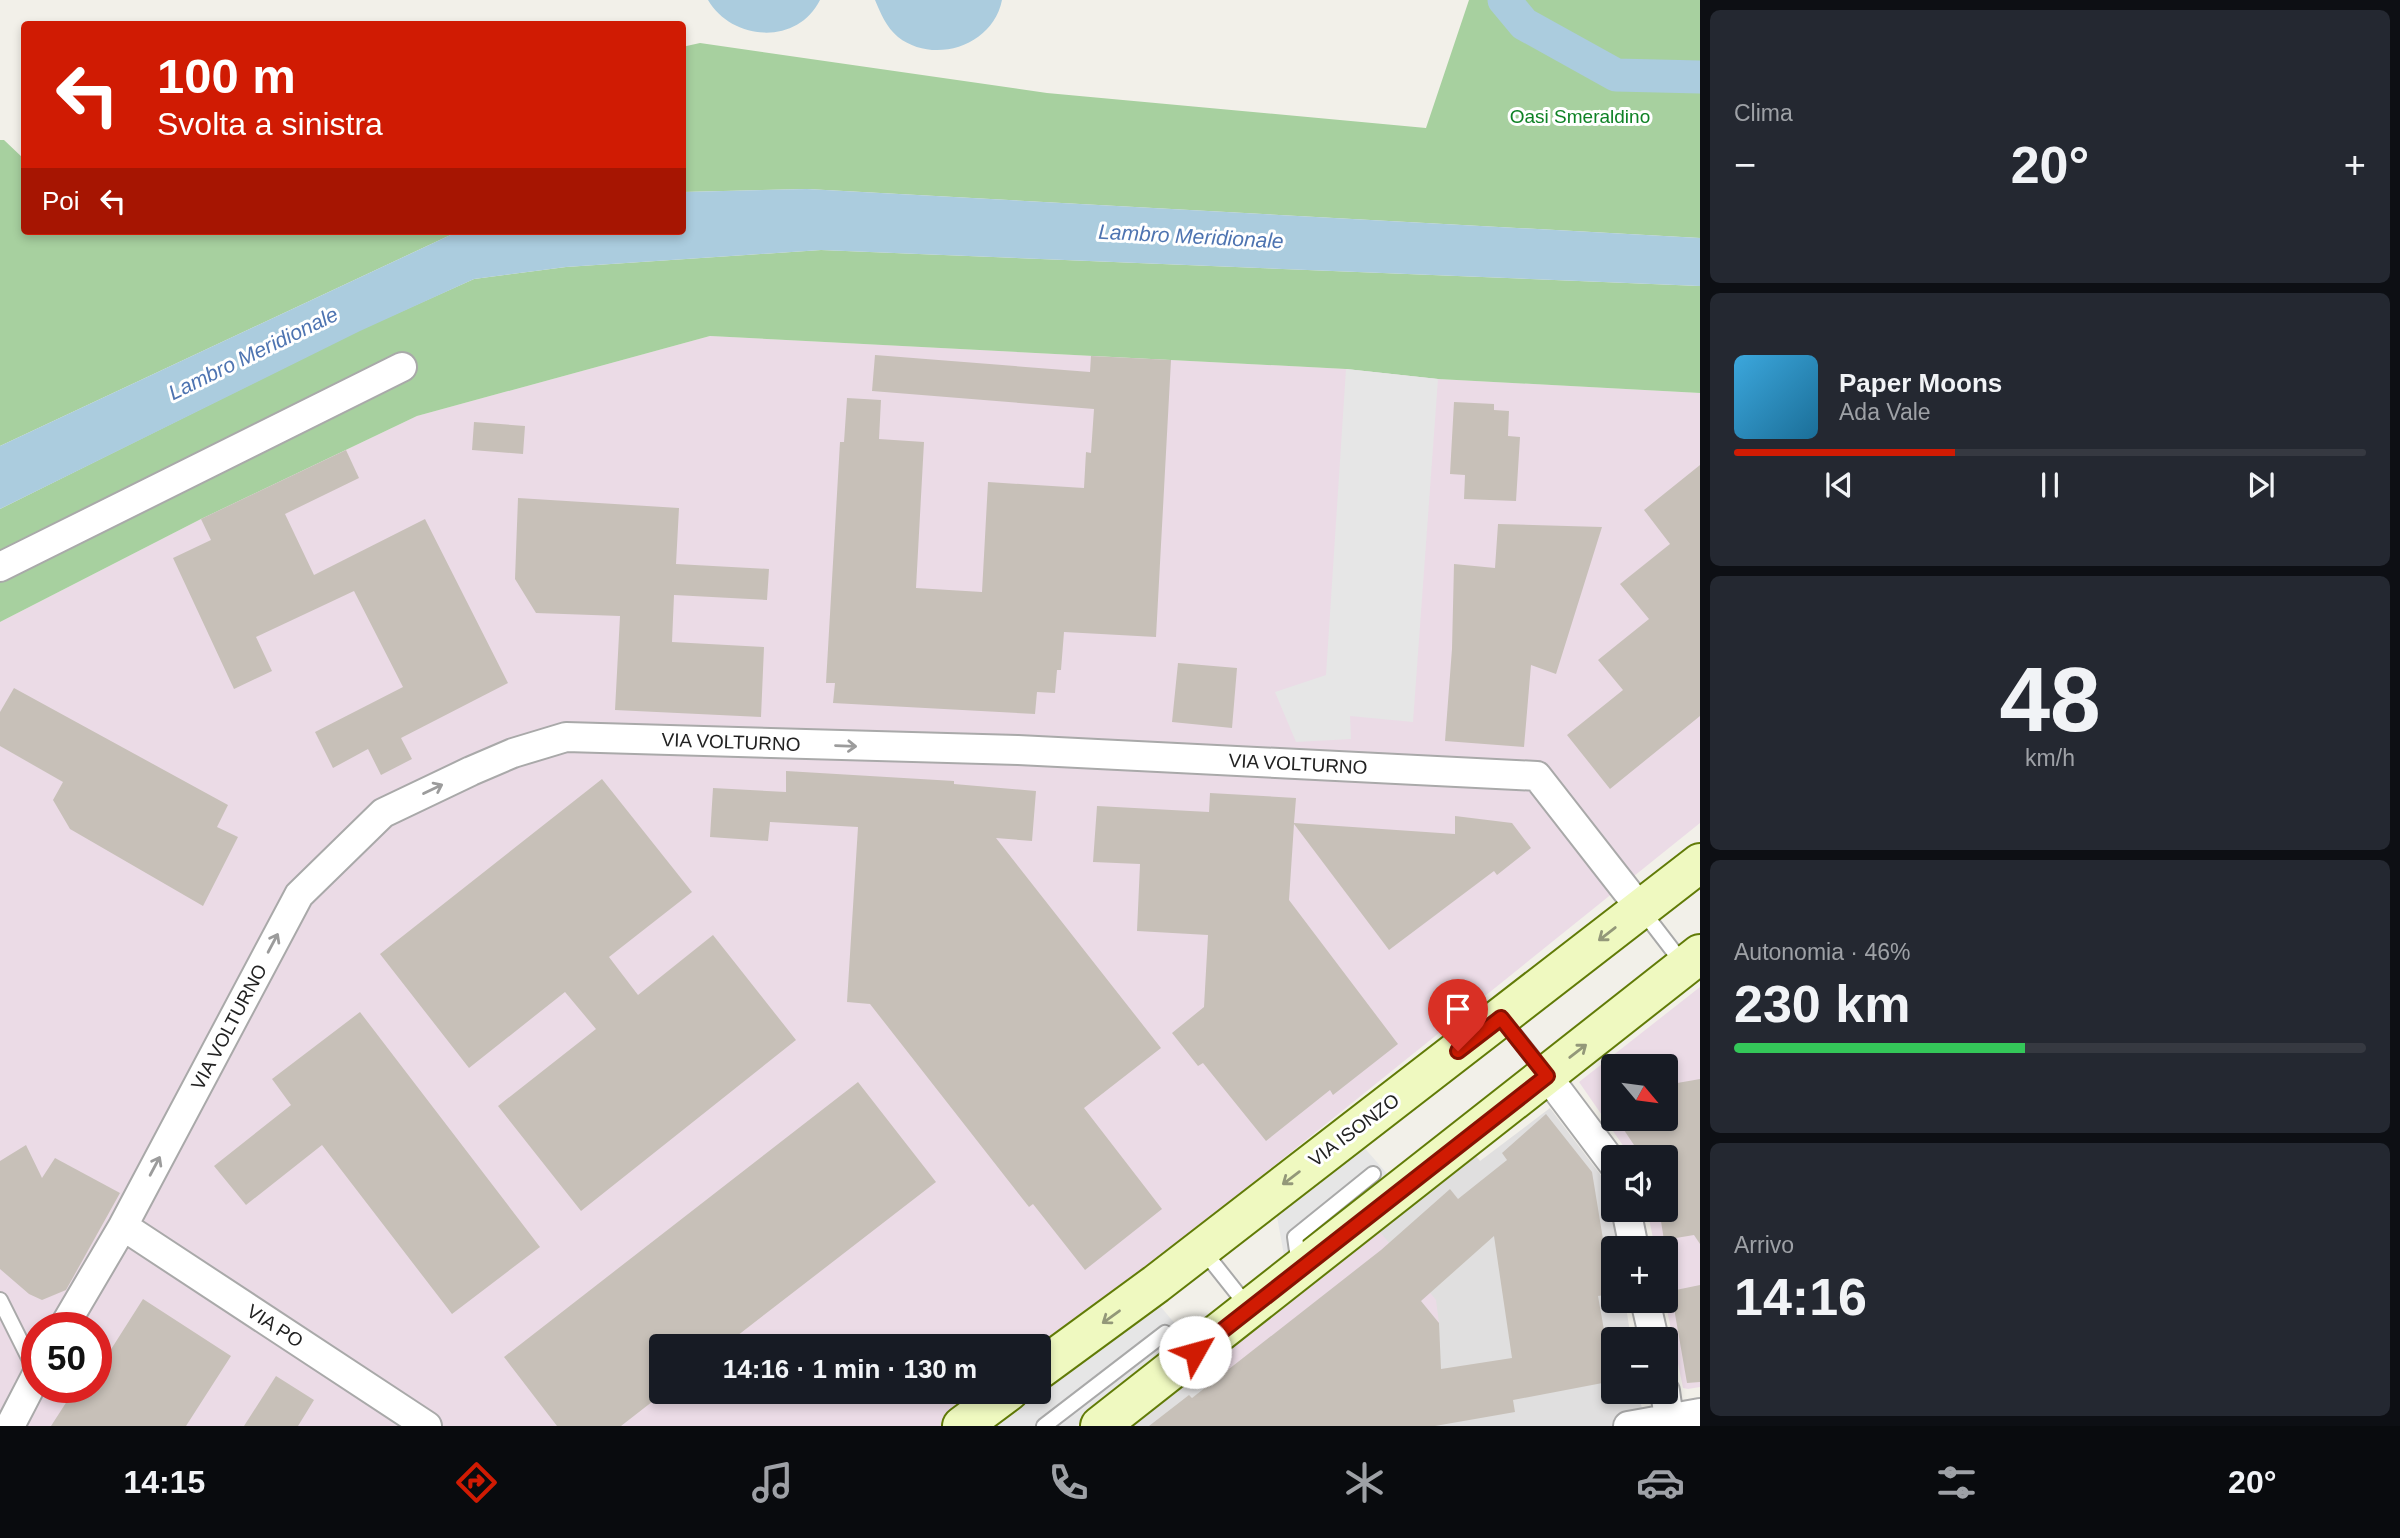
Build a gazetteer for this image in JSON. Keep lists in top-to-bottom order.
{
  "streets": {
    "main road": ["VIA ISONZO"],
    "street": ["VIA VOLTURNO", "VIA PO"]
  },
  "crossings": [
    ["VIA VOLTURNO", "VIA ISONZO"],
    ["VIA VOLTURNO", "VIA PO"]
  ],
  "one_way": ["VIA VOLTURNO"],
  "water": ["Lambro Meridionale"],
  "parks": ["Oasi Smeraldino"],
  "north": "bottom right",
  "page": {
    "tile": [
      "Clima",
      ["48", "km/h"],
      ["Autonomia · 46%", "230 km"],
      ["Arrivo", "14:16"]
    ],
    "turn": ["100 m", "Svolta a sinistra"],
    "heat": ["−", "20°", "+"],
    "then": "Poi",
    "song": ["Paper Moons", "Ada Vale"],
    "map_buttons": ["+", "−"],
    "limit": "50",
    "trip": "14:16 · 1 min · 130 m",
    "tabs": ["14:15", "20°"]
  }
}
